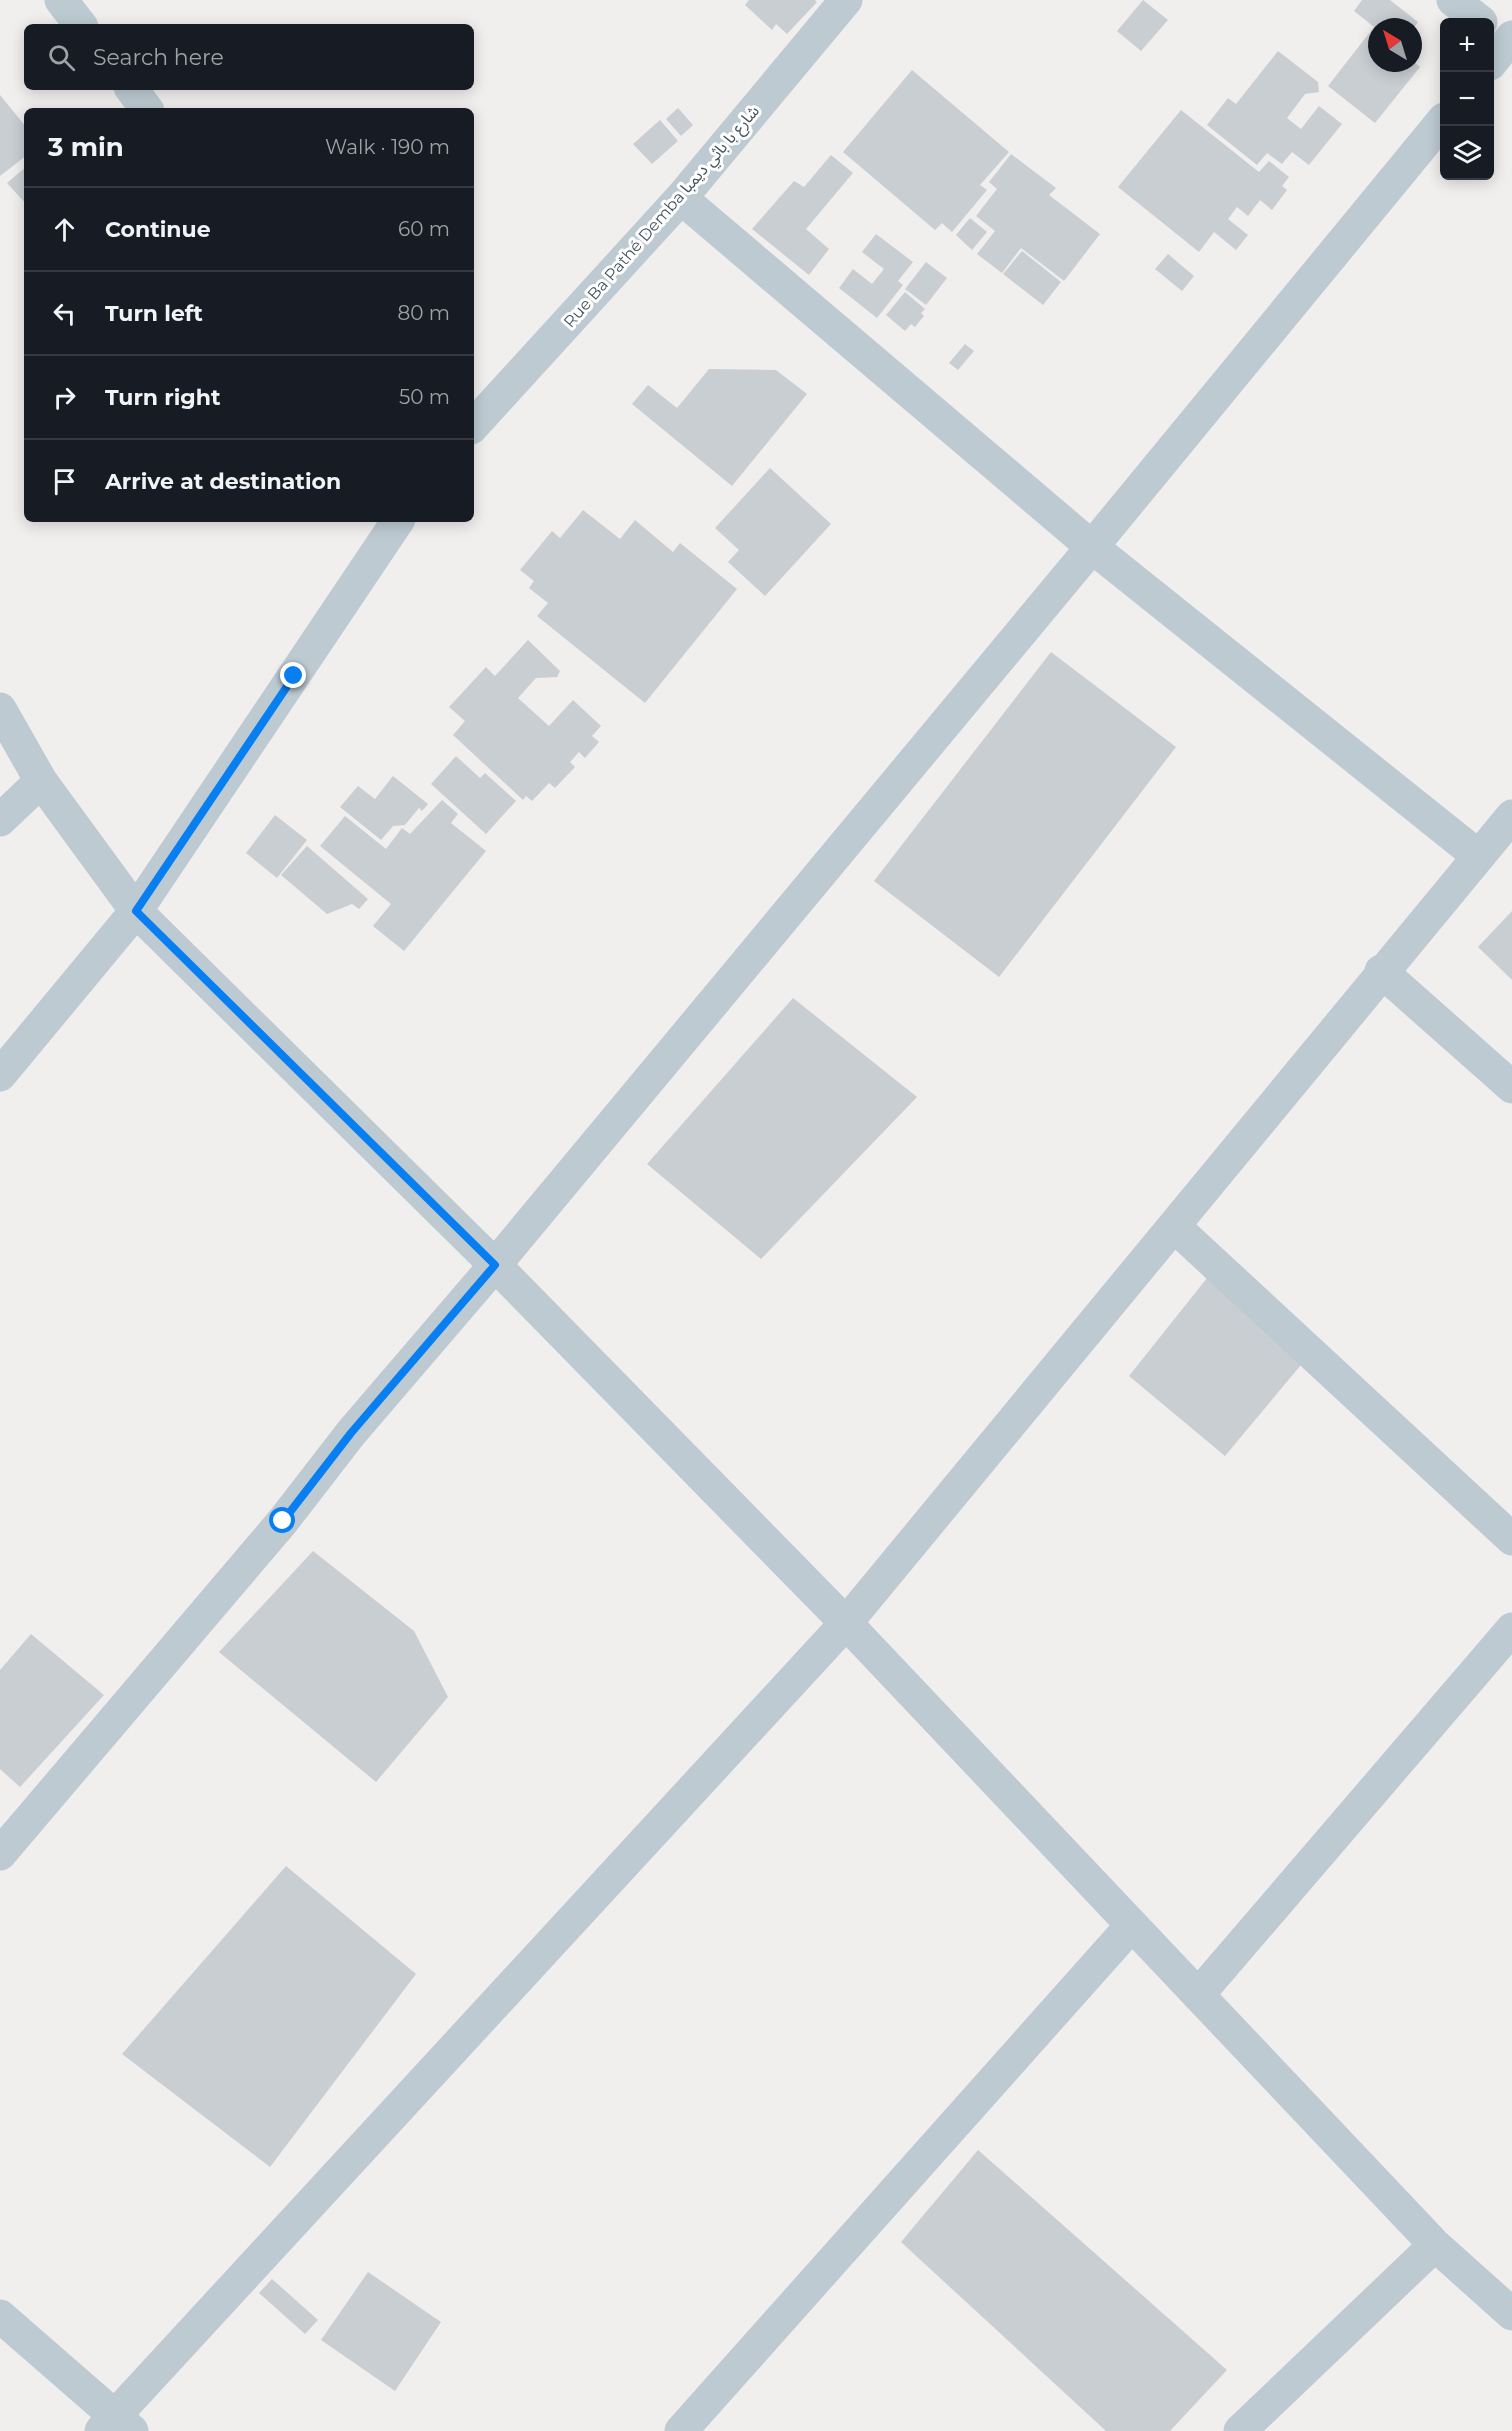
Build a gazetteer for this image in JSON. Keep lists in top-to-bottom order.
{
  "streets": {
    "street": ["Rue Ba Pathé Demba شارع با باثي ديمبا"]
  },
  "north": "top left",
  "page": {
    "map_buttons": ["+", "−"],
    "search": "Search here",
    "heading": ["3 min", "Walk · 190 m"],
    "list": [
      ["Continue", "60 m"],
      ["Turn left", "80 m"],
      ["Turn right", "50 m"],
      "Arrive at destination"
    ]
  }
}
